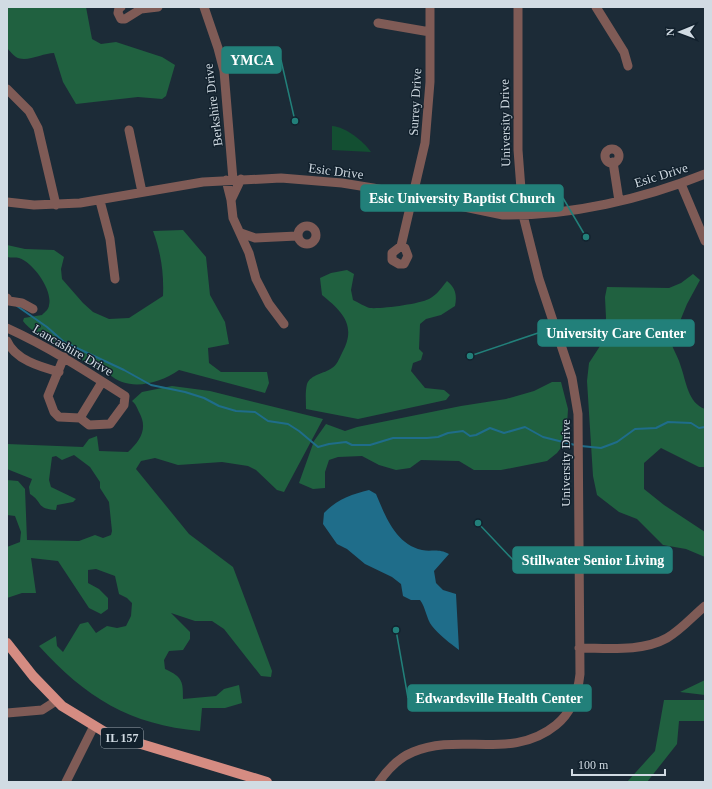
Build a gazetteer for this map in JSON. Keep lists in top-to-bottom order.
{
  "streets": {
    "main road": ["IL 157"],
    "street": [
      "Surrey Drive",
      "Berkshire Drive",
      "University Drive",
      "Esic Drive",
      "Lancashire Drive"
    ]
  },
  "crossings": [
    ["Surrey Drive", "Esic Drive"],
    ["Berkshire Drive", "Esic Drive"],
    ["University Drive", "Esic Drive"]
  ],
  "places": [
    "YMCA",
    "Esic University Baptist Church",
    "University Care Center",
    "Stillwater Senior Living",
    "Edwardsville Health Center"
  ],
  "scale_bar": "100 m",
  "north": "left"
}
